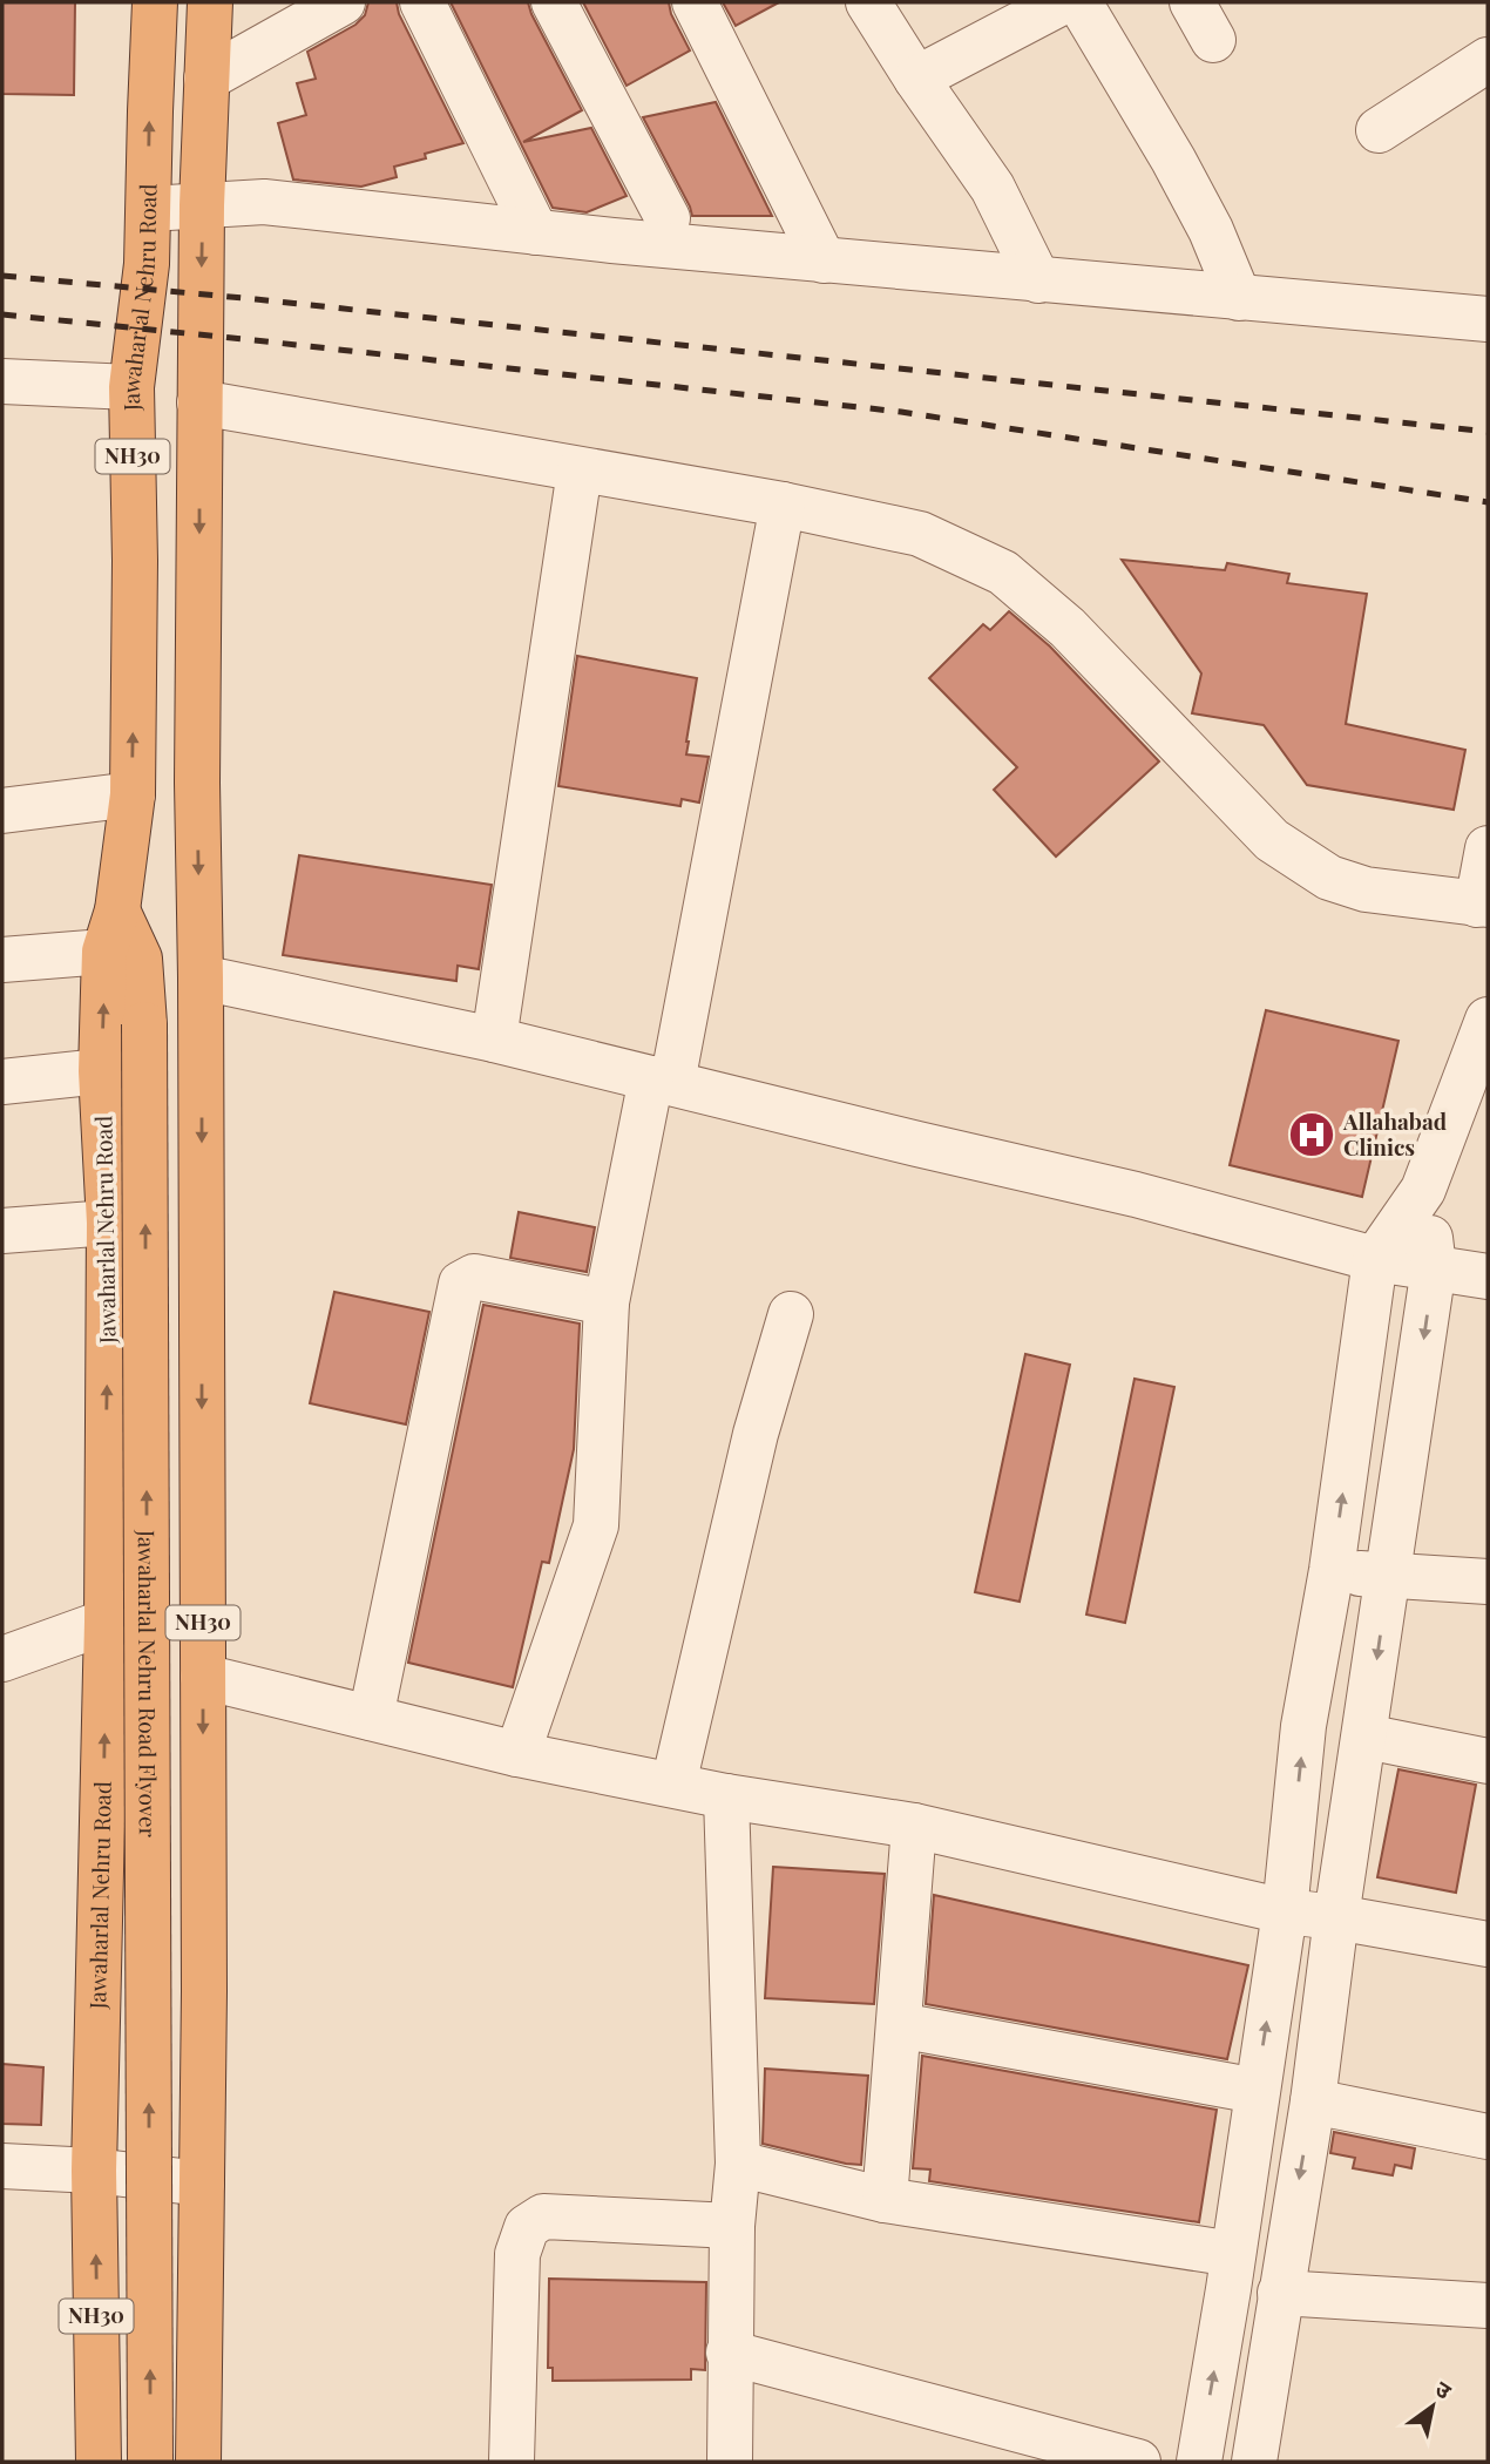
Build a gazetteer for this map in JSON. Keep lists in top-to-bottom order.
{
  "streets": {
    "highway": ["Jawaharlal Nehru Road", "NH30", "Jawaharlal Nehru Road Flyover"]
  },
  "crossings": [
    ["Jawaharlal Nehru Road", "Jawaharlal Nehru Road Flyover"]
  ],
  "places": {
    "hospital": ["Allahabad Clinics"]
  },
  "north": "top right"
}
